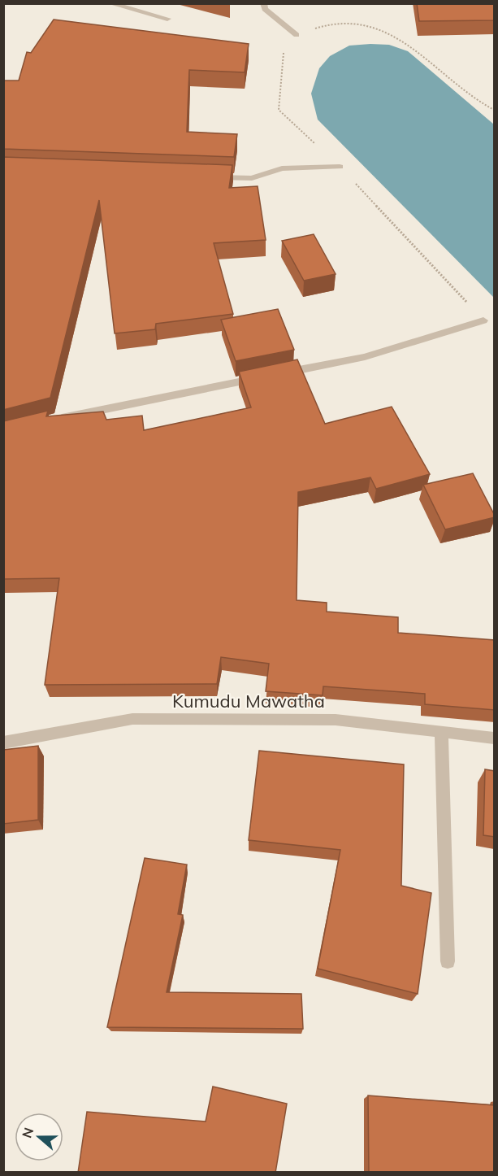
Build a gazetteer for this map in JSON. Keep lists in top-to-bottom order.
{
  "streets": {
    "street": ["Kumudu Mawatha"]
  },
  "north": "left"
}
